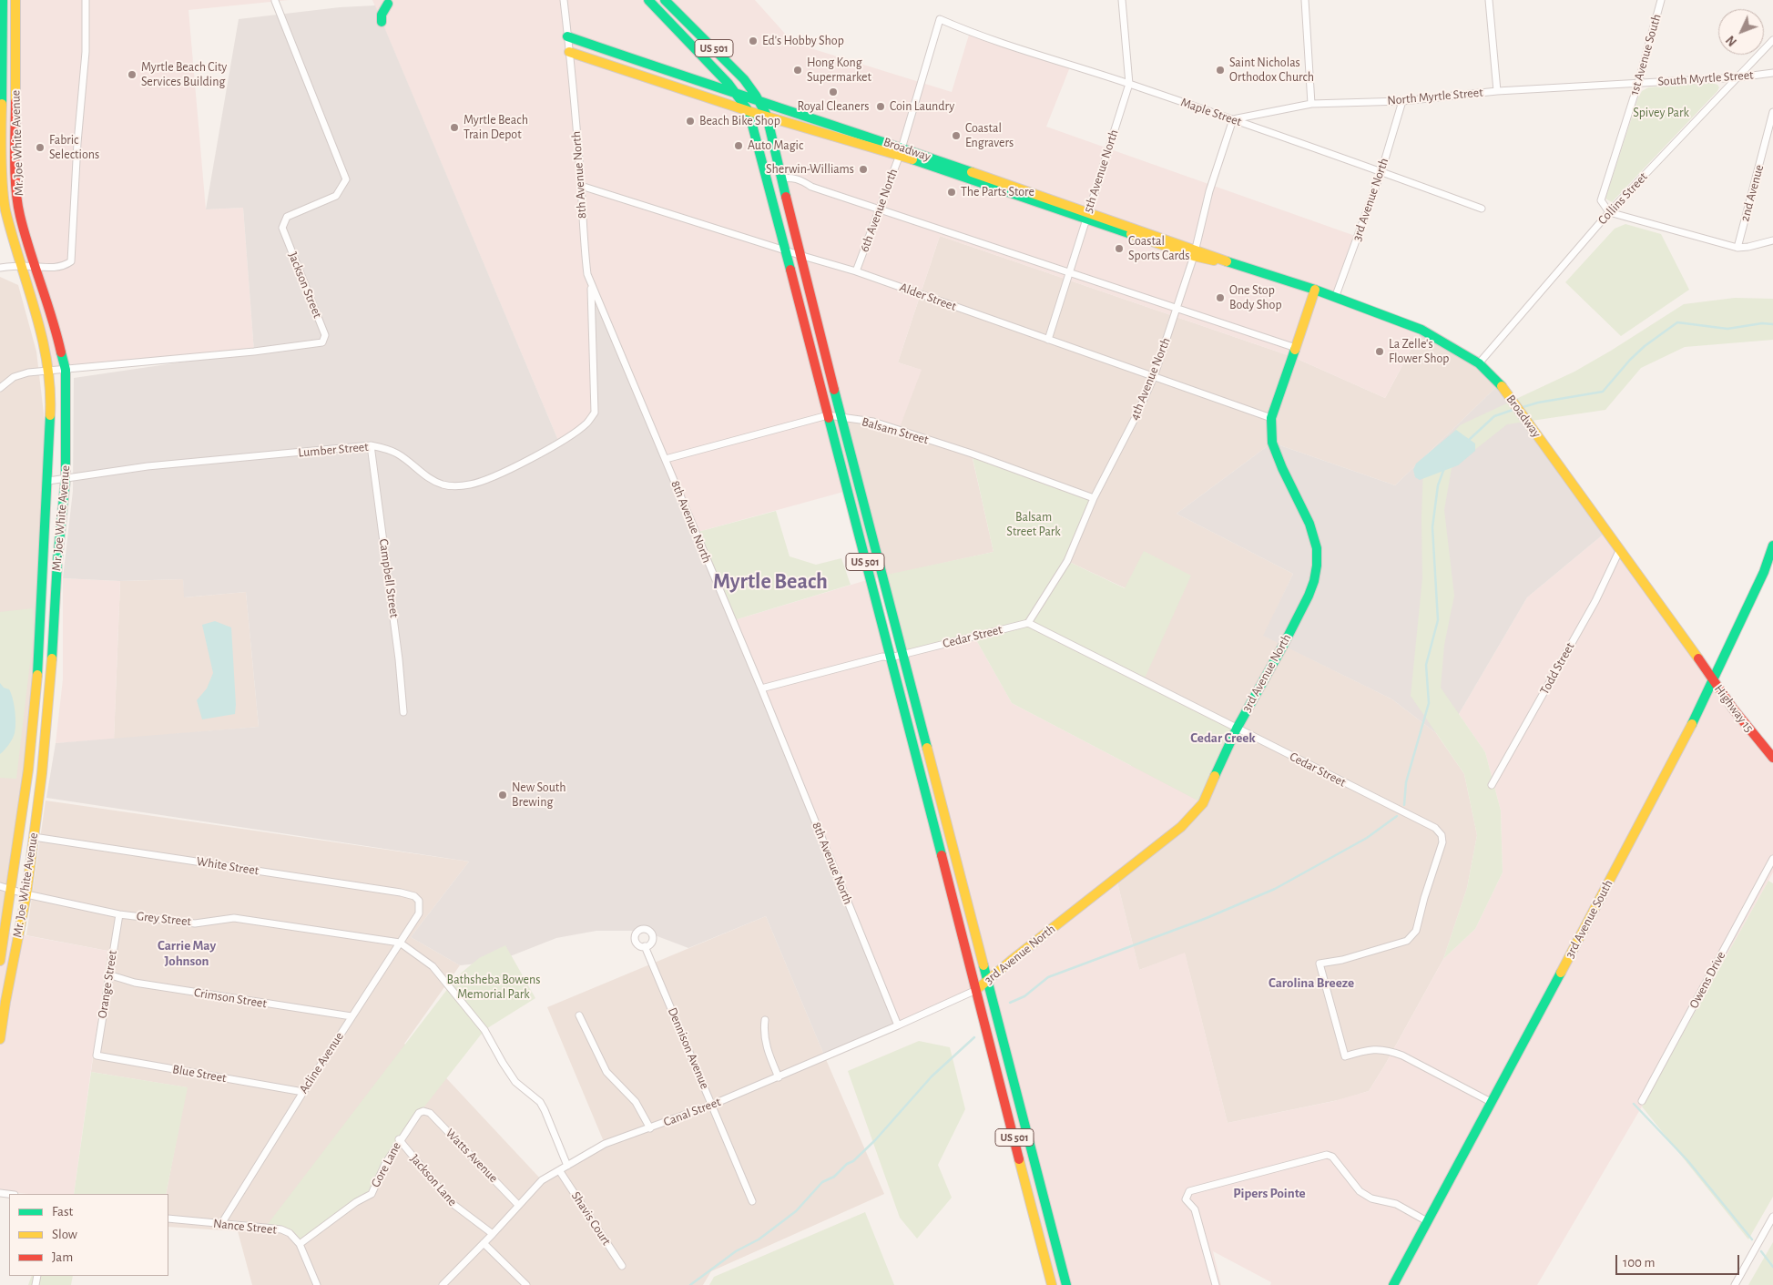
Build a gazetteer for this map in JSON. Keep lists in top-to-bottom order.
{
  "streets": {
    "main road": [
      "US 501",
      "Mr. Joe White Avenue",
      "Broadway",
      "3rd Avenue North",
      "Highway 15",
      "3rd Avenue South"
    ],
    "street": [
      "1st Avenue South",
      "South Myrtle Street",
      "North Myrtle Street",
      "Maple Street",
      "5th Avenue North",
      "8th Avenue North",
      "2nd Avenue",
      "Collins Street",
      "6th Avenue North",
      "Jackson Street",
      "Alder Street",
      "4th Avenue North",
      "Balsam Street",
      "Lumber Street",
      "Campbell Street",
      "Cedar Street",
      "Todd Street",
      "White Street",
      "Grey Street",
      "Owens Drive",
      "Orange Street",
      "Crimson Street",
      "Dennison Avenue",
      "Acline Avenue",
      "Blue Street",
      "Canal Street",
      "Watts Avenue",
      "Gore Lane",
      "Jackson Lane",
      "Shavis Court",
      "Nance Street"
    ]
  },
  "crossings": [
    ["US 501", "Broadway"],
    ["US 501", "3rd Avenue North"],
    ["US 501", "Alder Street"],
    ["US 501", "Balsam Street"],
    ["US 501", "Cedar Street"],
    ["US 501", "Canal Street"],
    ["1st Avenue South", "South Myrtle Street"],
    ["1st Avenue South", "North Myrtle Street"],
    ["1st Avenue South", "Collins Street"],
    ["South Myrtle Street", "North Myrtle Street"],
    ["South Myrtle Street", "Collins Street"],
    ["North Myrtle Street", "Maple Street"],
    ["North Myrtle Street", "3rd Avenue North"],
    ["North Myrtle Street", "4th Avenue North"],
    ["Maple Street", "5th Avenue North"],
    ["Maple Street", "3rd Avenue North"],
    ["Maple Street", "6th Avenue North"],
    ["Maple Street", "4th Avenue North"],
    ["Mr. Joe White Avenue", "Jackson Street"],
    ["Mr. Joe White Avenue", "Lumber Street"],
    ["Mr. Joe White Avenue", "White Street"],
    ["Mr. Joe White Avenue", "Grey Street"],
    ["Broadway", "5th Avenue North"],
    ["Broadway", "8th Avenue North"],
    ["Broadway", "Collins Street"],
    ["Broadway", "3rd Avenue North"],
    ["Broadway", "6th Avenue North"],
    ["Broadway", "4th Avenue North"],
    ["Broadway", "Todd Street"],
    ["Broadway", "Highway 15"],
    ["Broadway", "3rd Avenue South"],
    ["5th Avenue North", "Alder Street"],
    ["8th Avenue North", "Alder Street"],
    ["8th Avenue North", "Balsam Street"],
    ["8th Avenue North", "Lumber Street"],
    ["8th Avenue North", "Cedar Street"],
    ["8th Avenue North", "Canal Street"],
    ["3rd Avenue North", "Alder Street"],
    ["3rd Avenue North", "Cedar Street"],
    ["3rd Avenue North", "Canal Street"],
    ["6th Avenue North", "Alder Street"],
    ["Alder Street", "4th Avenue North"],
    ["4th Avenue North", "Balsam Street"],
    ["4th Avenue North", "Cedar Street"],
    ["Lumber Street", "Campbell Street"],
    ["Cedar Street", "3rd Avenue South"],
    ["Highway 15", "3rd Avenue South"],
    ["White Street", "Acline Avenue"],
    ["Grey Street", "Orange Street"],
    ["Grey Street", "Acline Avenue"],
    ["Orange Street", "Crimson Street"],
    ["Orange Street", "Blue Street"],
    ["Crimson Street", "Acline Avenue"],
    ["Dennison Avenue", "Canal Street"],
    ["Acline Avenue", "Blue Street"],
    ["Acline Avenue", "Nance Street"],
    ["Canal Street", "Watts Avenue"],
    ["Canal Street", "Jackson Lane"],
    ["Canal Street", "Shavis Court"],
    ["Watts Avenue", "Gore Lane"],
    ["Gore Lane", "Jackson Lane"],
    ["Gore Lane", "Nance Street"]
  ],
  "districts": [
    "Myrtle Beach",
    "Cedar Creek",
    "Carrie May Johnson",
    "Carolina Breeze",
    "Pipers Pointe"
  ],
  "parks": ["Spivey Park", "Balsam Street Park", "Bathsheba Bowens Memorial Park"],
  "places": [
    "Ed's Hobby Shop",
    "Hong Kong Supermarket",
    "Saint Nicholas Orthodox Church",
    "Myrtle Beach City Services Building",
    "Royal Cleaners",
    "Coin Laundry",
    "Beach Bike Shop",
    "Myrtle Beach Train Depot",
    "Coastal Engravers",
    "Auto Magic",
    "Fabric Selections",
    "Sherwin-Williams",
    "The Parts Store",
    "Coastal Sports Cards",
    "One Stop Body Shop",
    "La Zelle's Flower Shop",
    "New South Brewing"
  ],
  "legend": ["Fast", "Slow", "Jam"],
  "scale_bar": "100 m",
  "north": "bottom left"
}
